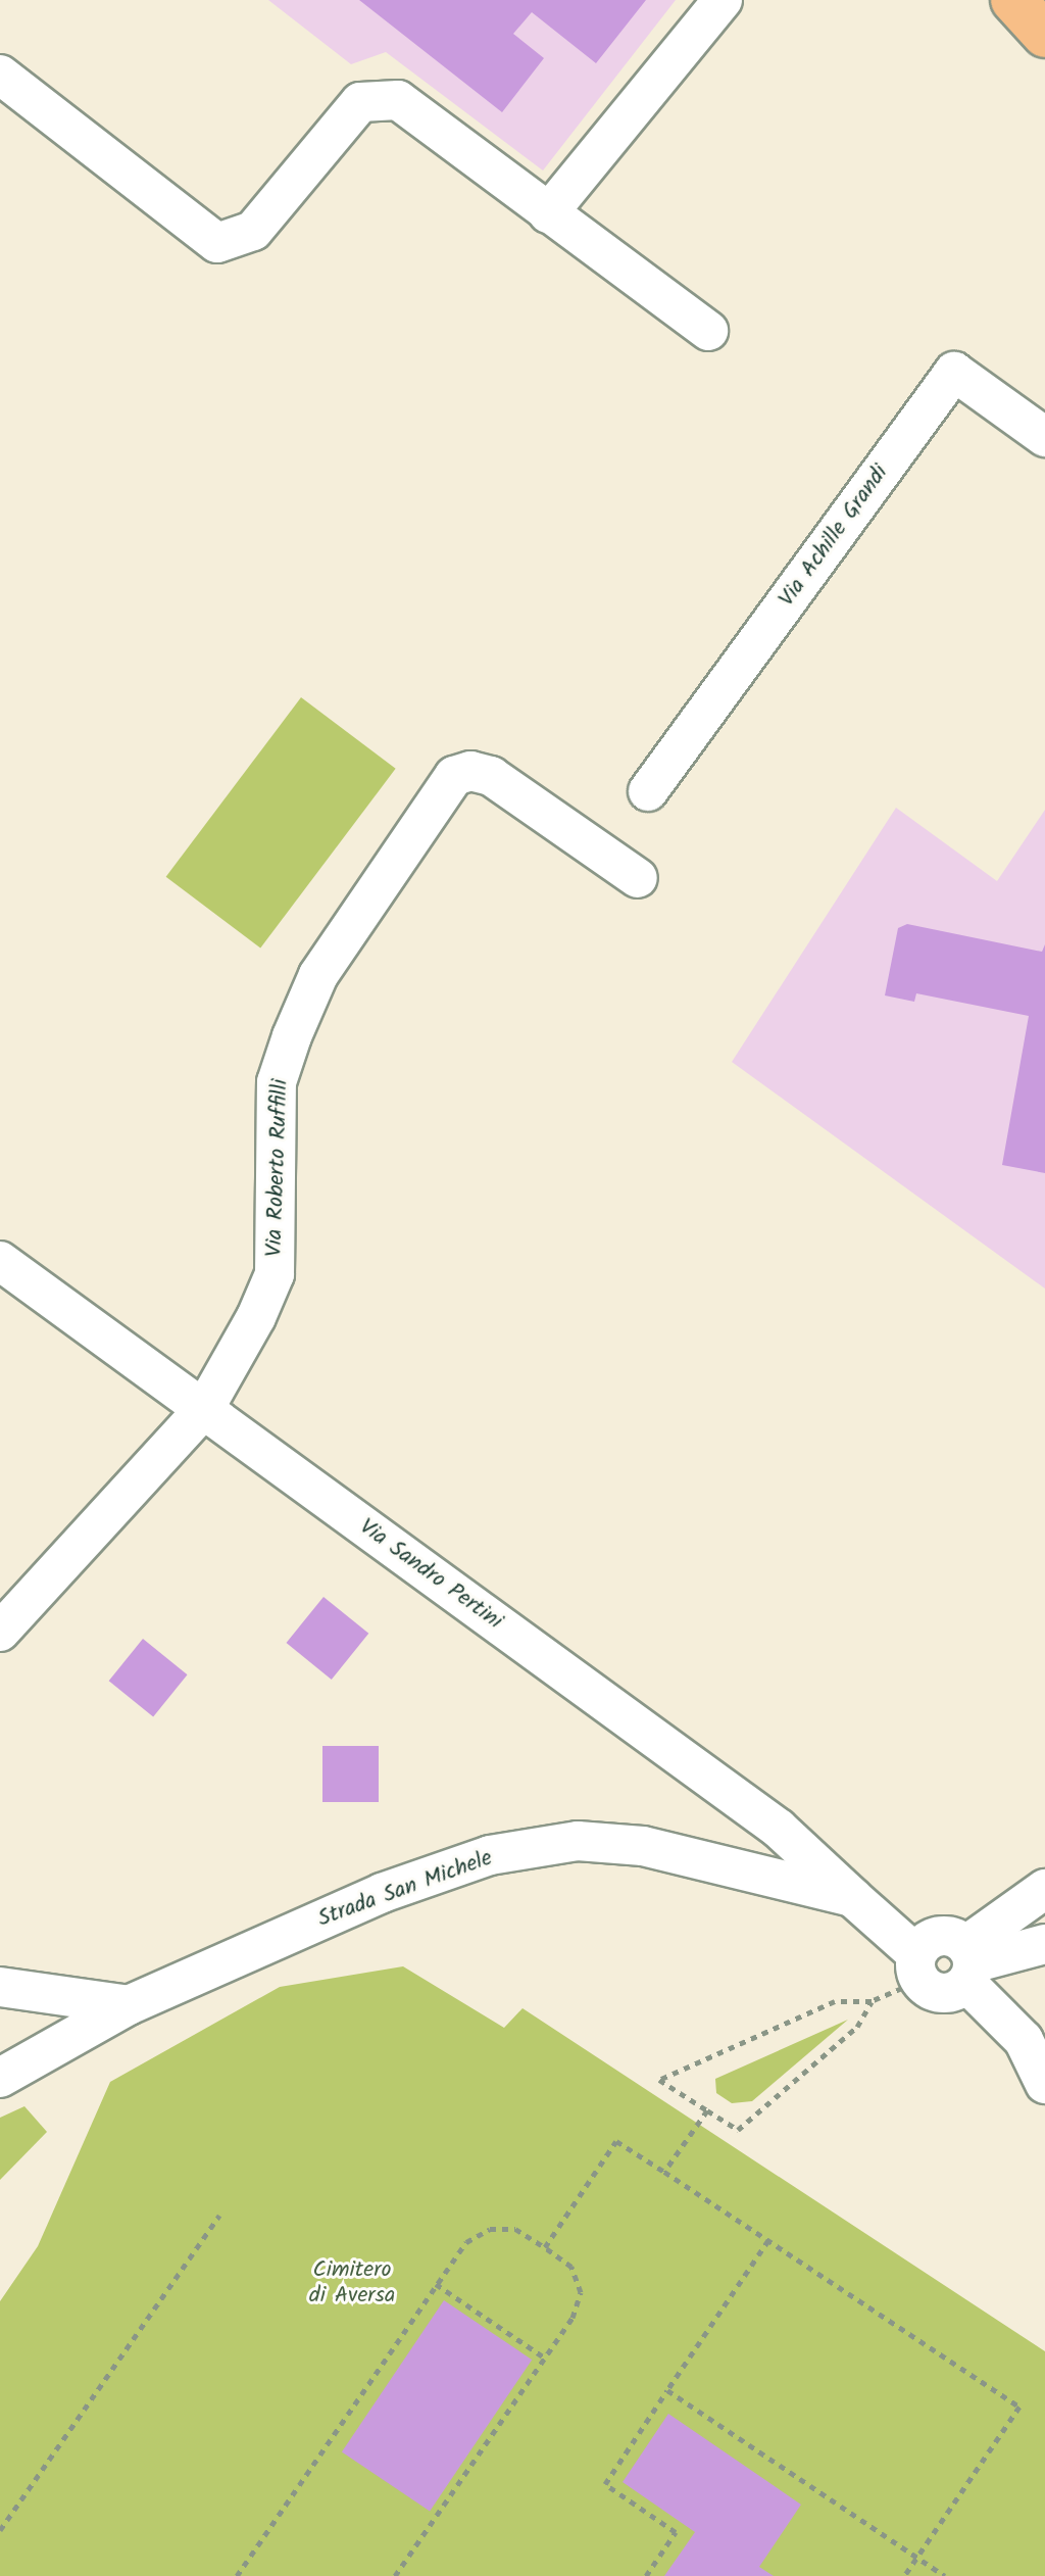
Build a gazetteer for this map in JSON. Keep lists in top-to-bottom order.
{
  "streets": {
    "street": [
      "Via Achille Grandi",
      "Via Roberto Ruffilli",
      "Via Sandro Pertini",
      "Strada San Michele"
    ]
  },
  "crossings": [
    ["Via Roberto Ruffilli", "Via Sandro Pertini"],
    ["Via Sandro Pertini", "Strada San Michele"]
  ],
  "parks": ["Cimitero di Aversa"]
}
